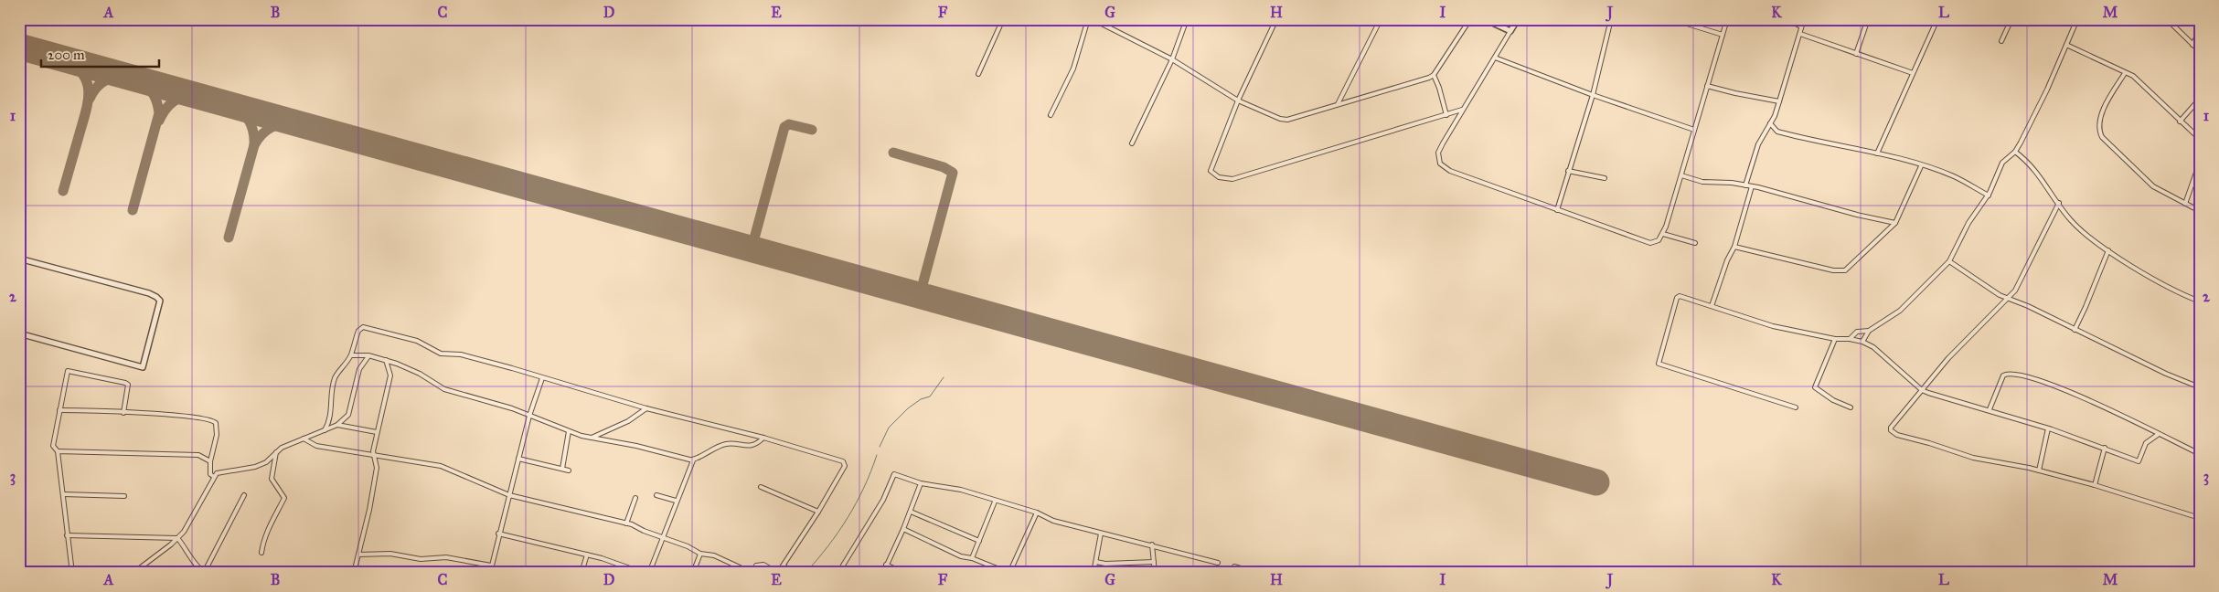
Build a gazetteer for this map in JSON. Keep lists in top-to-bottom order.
{
  "scale_bar": "200 m",
  "grid": {
    "columns": [
      "A",
      "B",
      "C",
      "D",
      "E",
      "F",
      "G",
      "H",
      "I",
      "J",
      "K",
      "L",
      "M"
    ],
    "rows": ["1", "2", "3"]
  }
}
